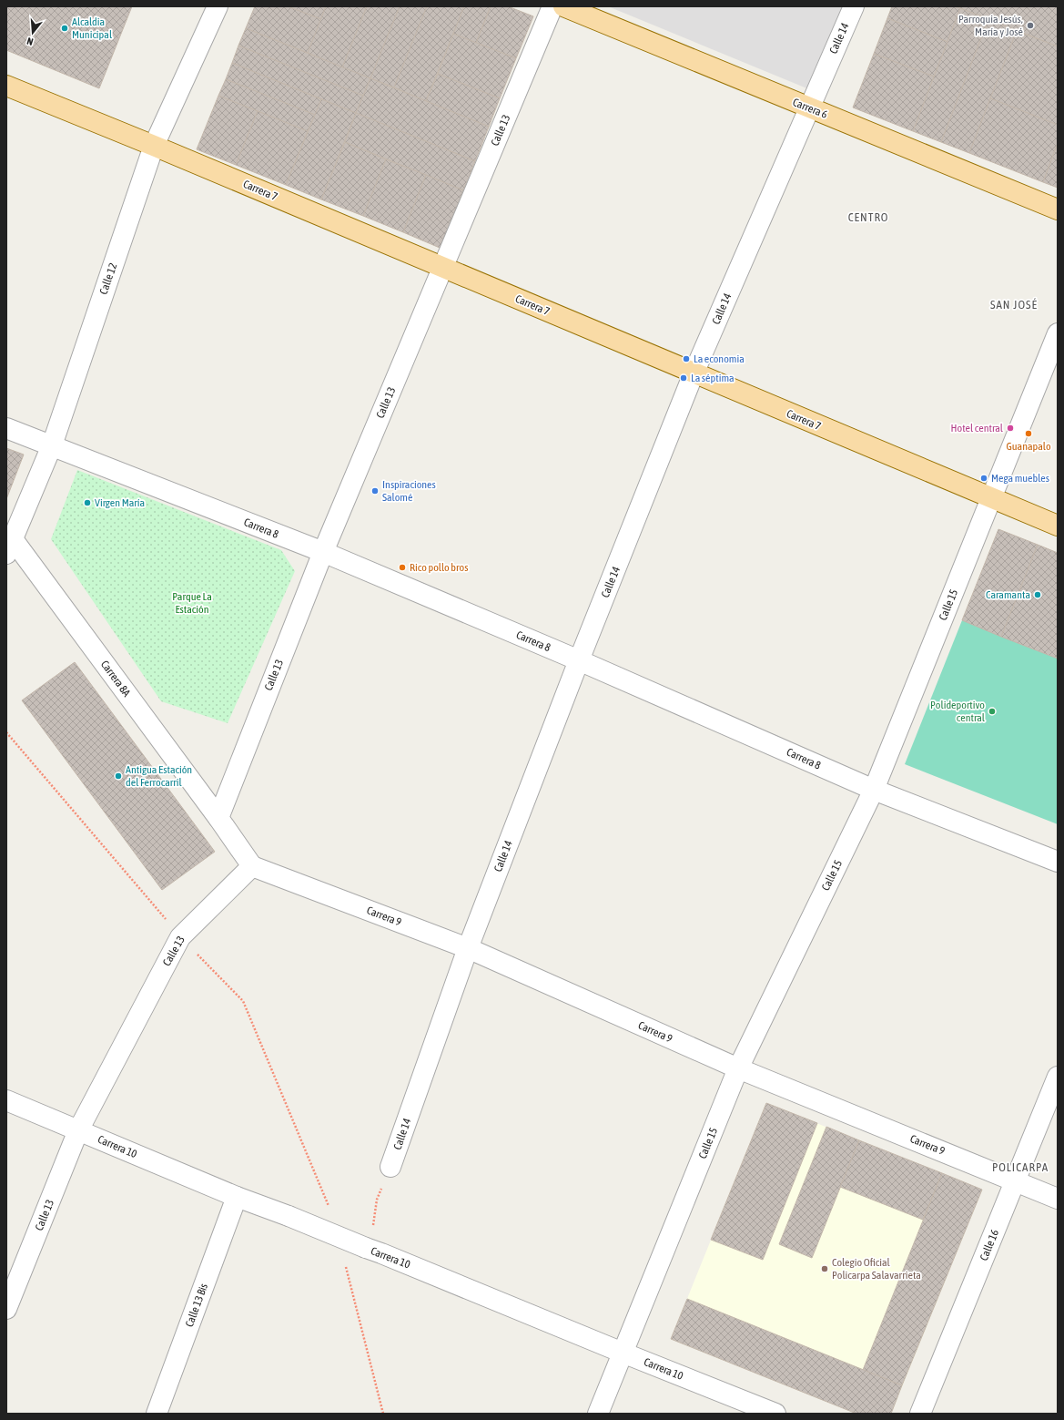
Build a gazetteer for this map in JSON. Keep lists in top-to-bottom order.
{
  "streets": {
    "main road": ["Carrera 6", "Carrera 7"],
    "street": [
      "Calle 14",
      "Calle 13",
      "Calle 12",
      "Carrera 8",
      "Calle 15",
      "Carrera 8A",
      "Carrera 9",
      "Carrera 10",
      "Calle 16",
      "Calle 13 Bis"
    ]
  },
  "crossings": [
    ["Calle 14", "Carrera 6"],
    ["Calle 14", "Carrera 7"],
    ["Calle 14", "Carrera 8"],
    ["Calle 14", "Carrera 9"],
    ["Calle 13", "Carrera 7"],
    ["Calle 13", "Carrera 8"],
    ["Calle 13", "Carrera 8A"],
    ["Calle 13", "Carrera 9"],
    ["Calle 13", "Carrera 10"],
    ["Carrera 7", "Calle 12"],
    ["Carrera 7", "Calle 15"],
    ["Calle 12", "Carrera 8"],
    ["Calle 12", "Carrera 8A"],
    ["Carrera 8", "Calle 15"],
    ["Calle 15", "Carrera 9"],
    ["Calle 15", "Carrera 10"],
    ["Carrera 9", "Calle 16"],
    ["Carrera 10", "Calle 13 Bis"]
  ],
  "districts": ["CENTRO", "SAN JOSÉ", "POLICARPA"],
  "parks": ["Parque La Estación"],
  "places": [
    "Parroquia Jesús, María y José",
    "Alcaldia Municipal",
    "La economia",
    "La séptima",
    "Hotel central",
    "Guanapalo",
    "Mega muebles",
    "Inspiraciones Salomé",
    "Virgen María",
    "Rico pollo bros",
    "Caramanta",
    "Polideportivo central",
    "Antigua Estación del Ferrocarril",
    "Colegio Oficial Policarpa Salavarrieta"
  ],
  "north": "bottom"
}
